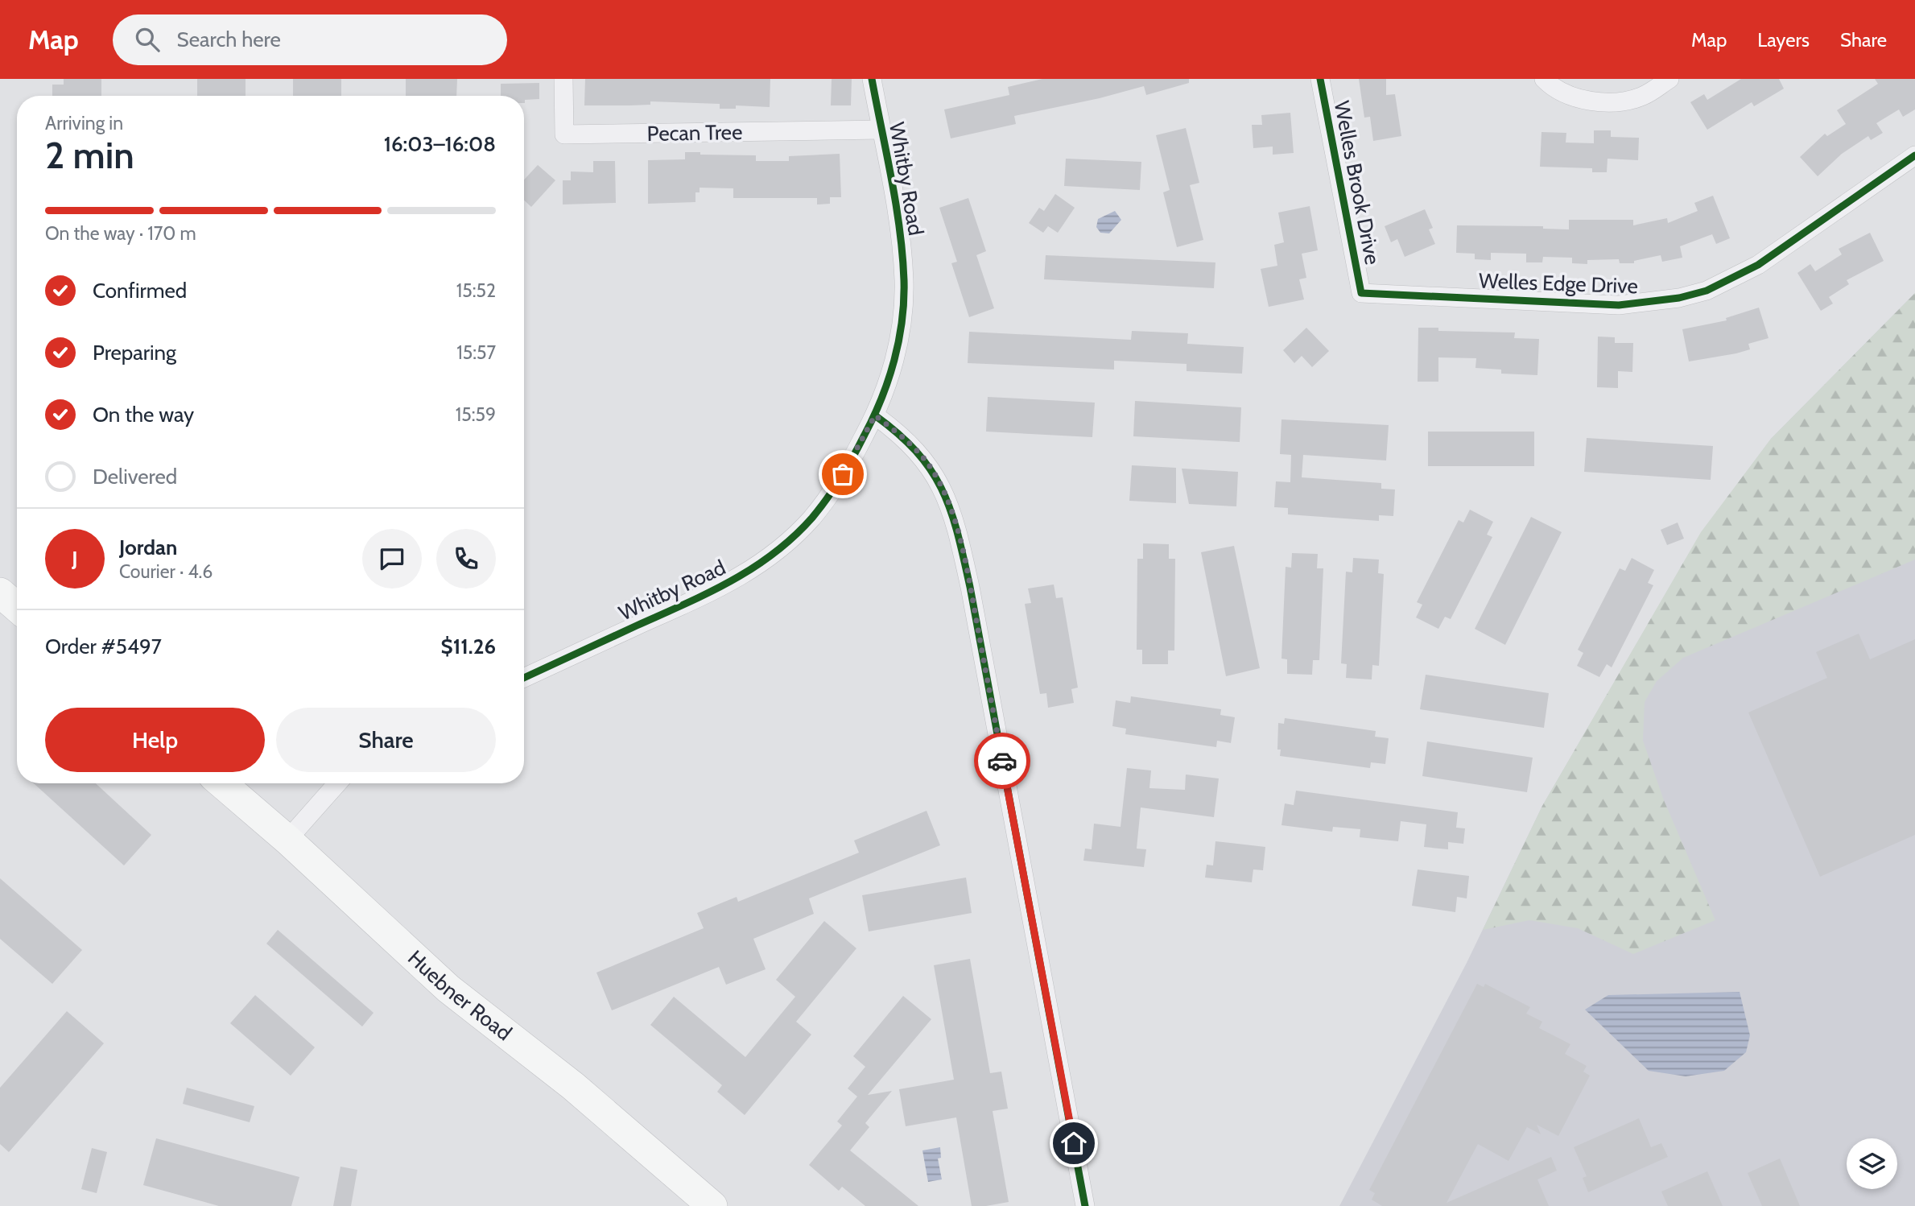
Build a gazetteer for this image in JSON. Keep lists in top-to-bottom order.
{
  "streets": {
    "main road": ["Huebner Road"],
    "street": [
      "Pecan Tree",
      "Whitby Road",
      "Welles Brook Drive",
      "Welles Edge Drive"
    ]
  },
  "crossings": [
    ["Pecan Tree", "Whitby Road"],
    ["Welles Brook Drive", "Welles Edge Drive"]
  ],
  "page": {
    "header": "Map",
    "search": "Search here",
    "nav": ["Map", "Layers", "Share"],
    "heading": ["2 min", "Arriving in", "16:03–16:08"],
    "panel": [
      "Jordan",
      "Courier · 4.6",
      "Order #5497",
      "$11.26"
    ],
    "bar": "On the way · 170 m",
    "list": [
      ["Confirmed", "15:52"],
      ["Preparing", "15:57"],
      ["On the way", "15:59"],
      "Delivered"
    ],
    "round": "J",
    "buttons": ["Help", "Share"]
  }
}
